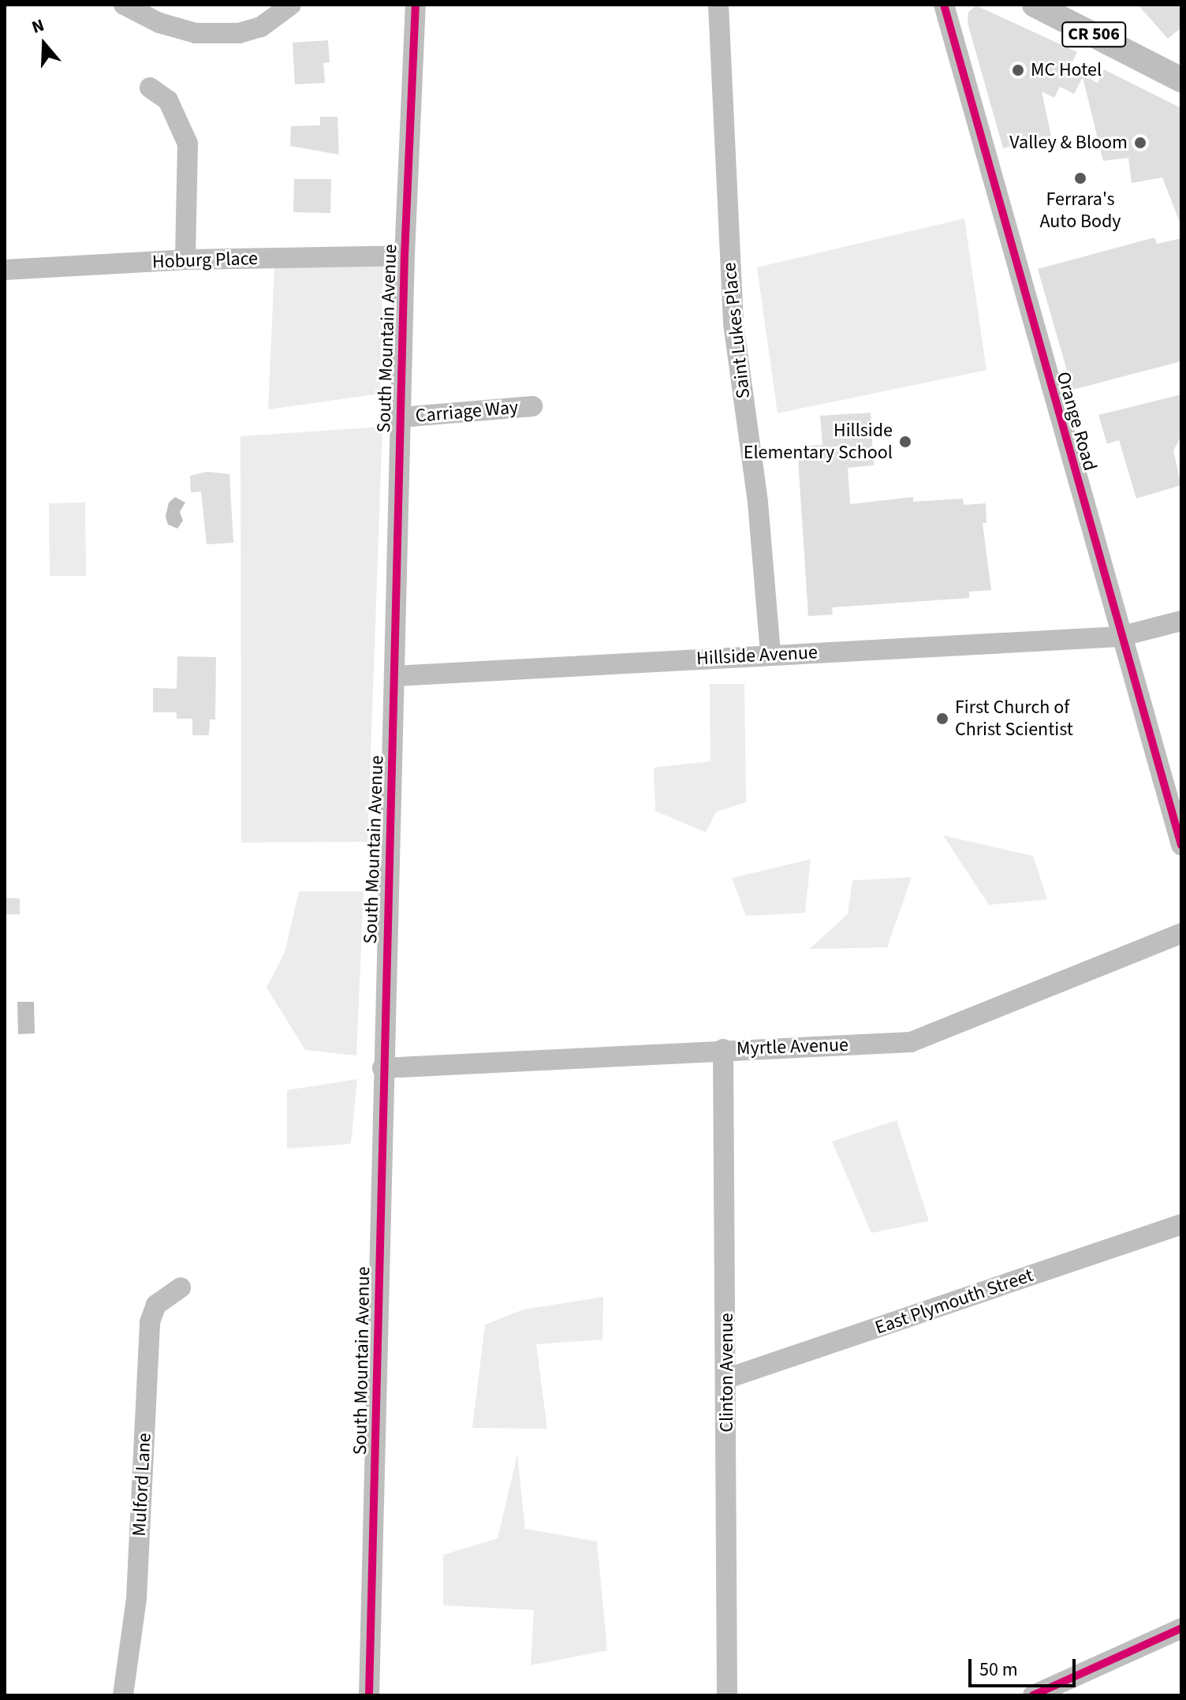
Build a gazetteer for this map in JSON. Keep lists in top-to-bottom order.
{
  "streets": {
    "main road": ["CR 506"],
    "street": [
      "Hoburg Place",
      "Saint Lukes Place",
      "South Mountain Avenue",
      "Carriage Way",
      "Orange Road",
      "Hillside Avenue",
      "Myrtle Avenue",
      "East Plymouth Street",
      "Clinton Avenue",
      "Mulford Lane"
    ]
  },
  "crossings": [
    ["Hoburg Place", "South Mountain Avenue"],
    ["Saint Lukes Place", "Hillside Avenue"],
    ["South Mountain Avenue", "Carriage Way"],
    ["South Mountain Avenue", "Hillside Avenue"],
    ["South Mountain Avenue", "Myrtle Avenue"],
    ["Orange Road", "Hillside Avenue"],
    ["Myrtle Avenue", "Clinton Avenue"],
    ["East Plymouth Street", "Clinton Avenue"]
  ],
  "places": [
    "MC Hotel",
    "Valley & Bloom",
    "Ferrara's Auto Body",
    "Hillside Elementary School",
    "First Church of Christ Scientist"
  ],
  "scale_bar": "50 m",
  "north": "top"
}
